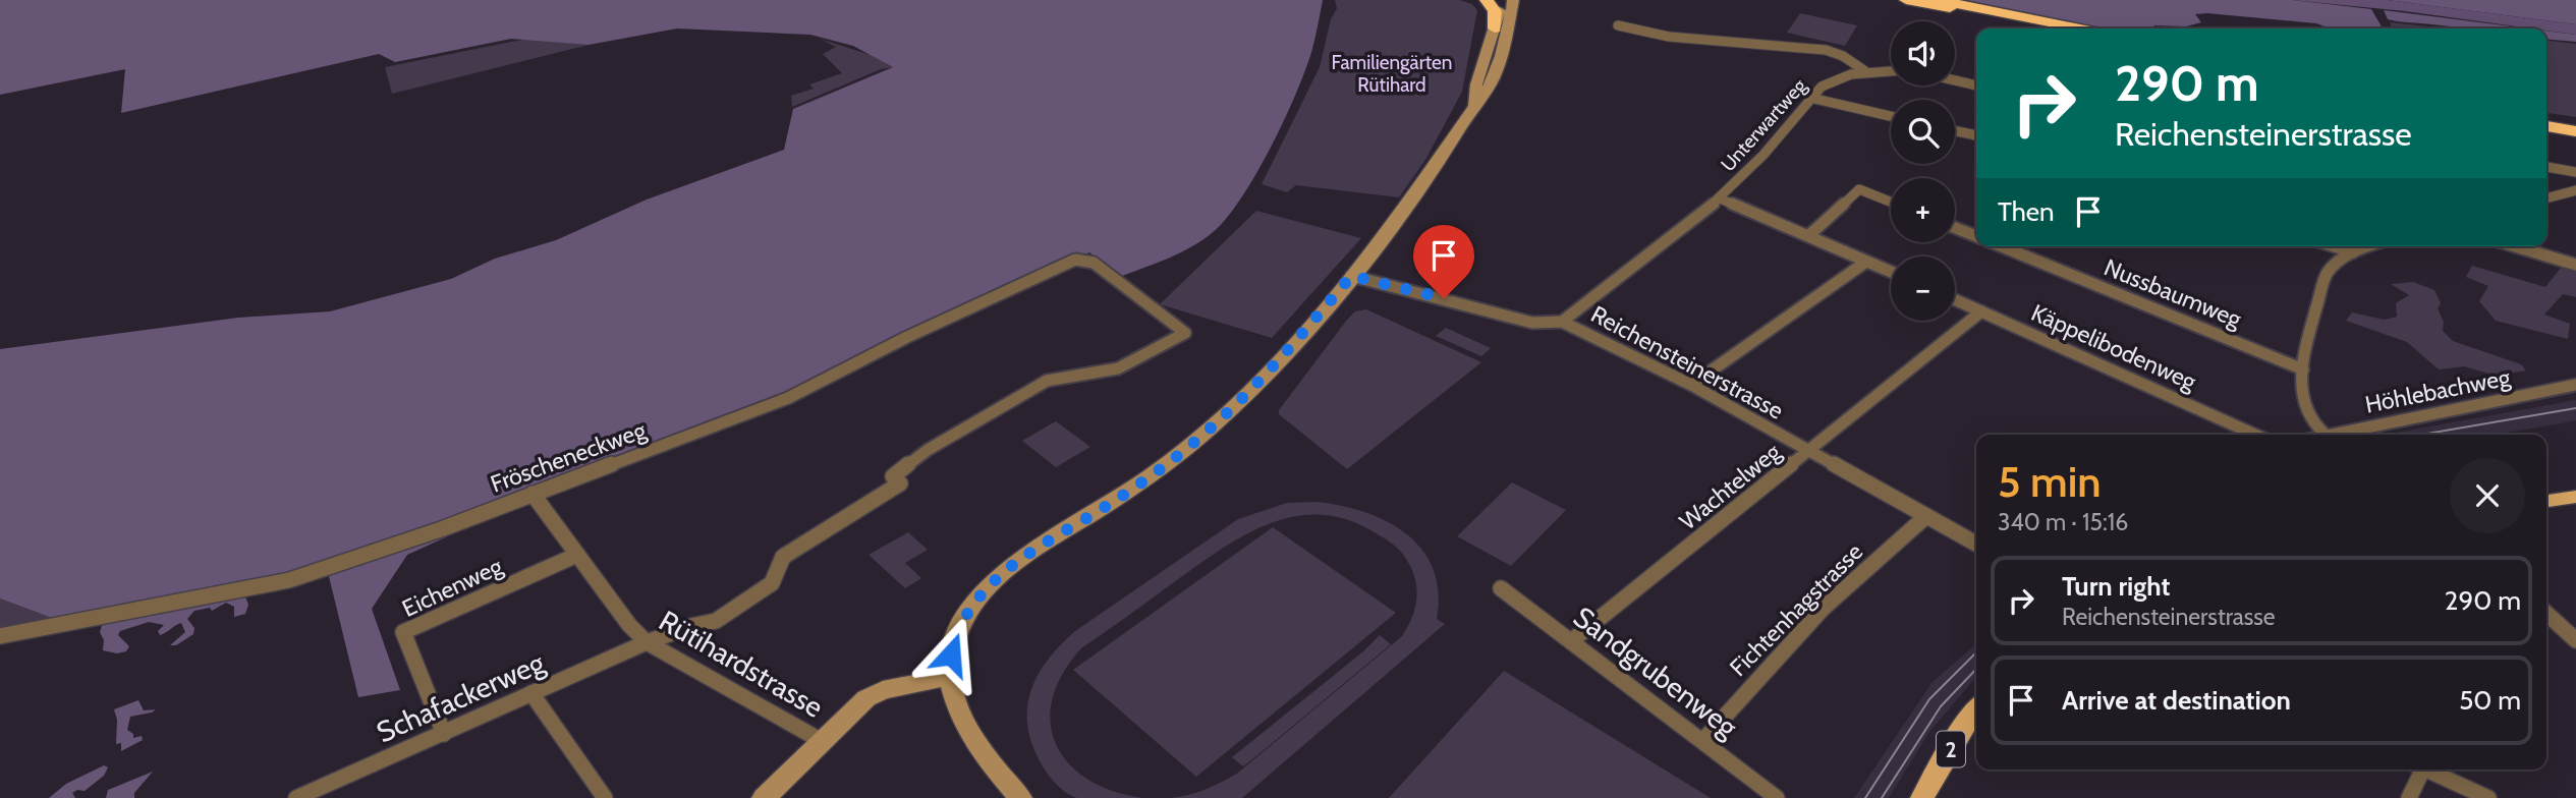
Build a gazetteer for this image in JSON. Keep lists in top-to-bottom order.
{
  "streets": {
    "main road": ["2"],
    "street": [
      "Unterwartweg",
      "Nussbaumweg",
      "Käppelibodenweg",
      "Reichensteinerstrasse",
      "Höhlebachweg",
      "Fröscheneckweg",
      "Wachtelweg",
      "Eichenweg",
      "Fichtenhagstrasse",
      "Rütihardstrasse",
      "Sandgrubenweg",
      "Schafackerweg"
    ]
  },
  "crossings": [
    ["Unterwartweg", "Reichensteinerstrasse"],
    ["Käppelibodenweg", "Wachtelweg"],
    ["Reichensteinerstrasse", "Wachtelweg"],
    ["Reichensteinerstrasse", "Fichtenhagstrasse"],
    ["Fröscheneckweg", "Rütihardstrasse"],
    ["Wachtelweg", "Sandgrubenweg"],
    ["Eichenweg", "Rütihardstrasse"],
    ["Eichenweg", "Schafackerweg"],
    ["Fichtenhagstrasse", "Sandgrubenweg"],
    ["Rütihardstrasse", "Schafackerweg"]
  ],
  "parks": ["Familiengärten Rütihard"],
  "page": {
    "map_buttons": ["+", "−"],
    "turn": ["290 m", "Reichensteinerstrasse"],
    "then": "Then",
    "heading": ["5 min", "340 m · 15:16"],
    "list": [
      {
        "name": "Turn right",
        "note": "Reichensteinerstrasse",
        "value": "290 m"
      },
      {
        "name": "Arrive at destination",
        "value": "50 m"
      }
    ]
  }
}
